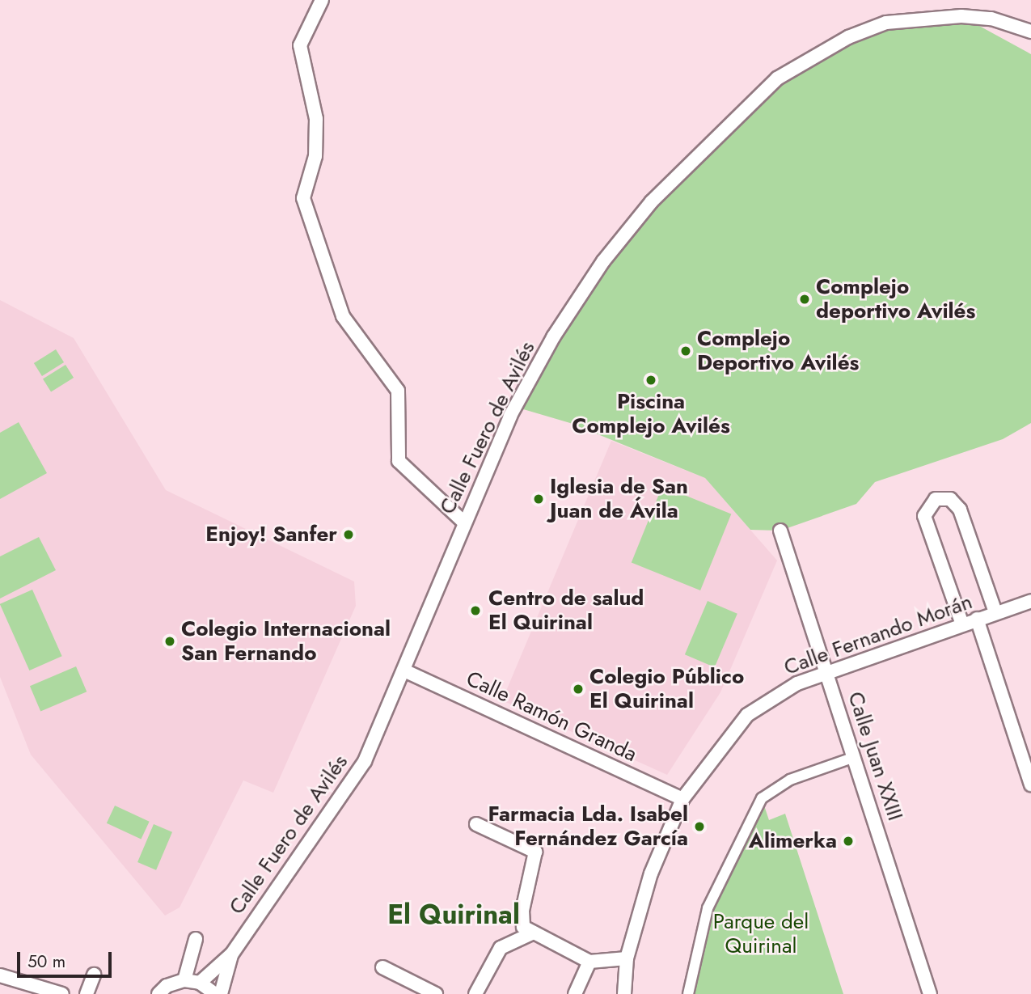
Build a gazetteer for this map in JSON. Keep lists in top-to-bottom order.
{
  "streets": {
    "street": [
      "Calle Fuero de Avilés",
      "Calle Fernando Morán",
      "Calle Ramón Granda",
      "Calle Juan XXIII"
    ]
  },
  "crossings": [
    ["Calle Fuero de Avilés", "Calle Ramón Granda"],
    ["Calle Fernando Morán", "Calle Ramón Granda"],
    ["Calle Fernando Morán", "Calle Juan XXIII"]
  ],
  "districts": ["El Quirinal"],
  "parks": ["Parque del Quirinal"],
  "places": [
    "Complejo deportivo Avilés",
    "Complejo Deportivo Avilés",
    "Piscina Complejo Avilés",
    "Iglesia de San Juan de Ávila",
    "Enjoy! Sanfer",
    "Centro de salud El Quirinal",
    "Colegio Internacional San Fernando",
    "Colegio Público El Quirinal",
    "Farmacia Lda. Isabel Fernández García",
    "Alimerka"
  ],
  "scale_bar": "50 m"
}
